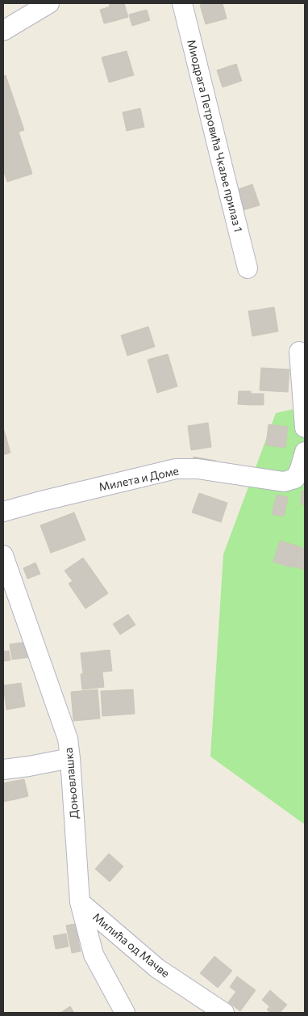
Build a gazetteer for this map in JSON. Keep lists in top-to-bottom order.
{
  "streets": {
    "street": [
      "Миодрага Петровића Чкаље прилаз 1",
      "Милета и Доме",
      "Доњовлашка",
      "Милића од Мачве"
    ]
  },
  "crossings": [
    ["Доњовлашка", "Милића од Мачве"]
  ]
}
